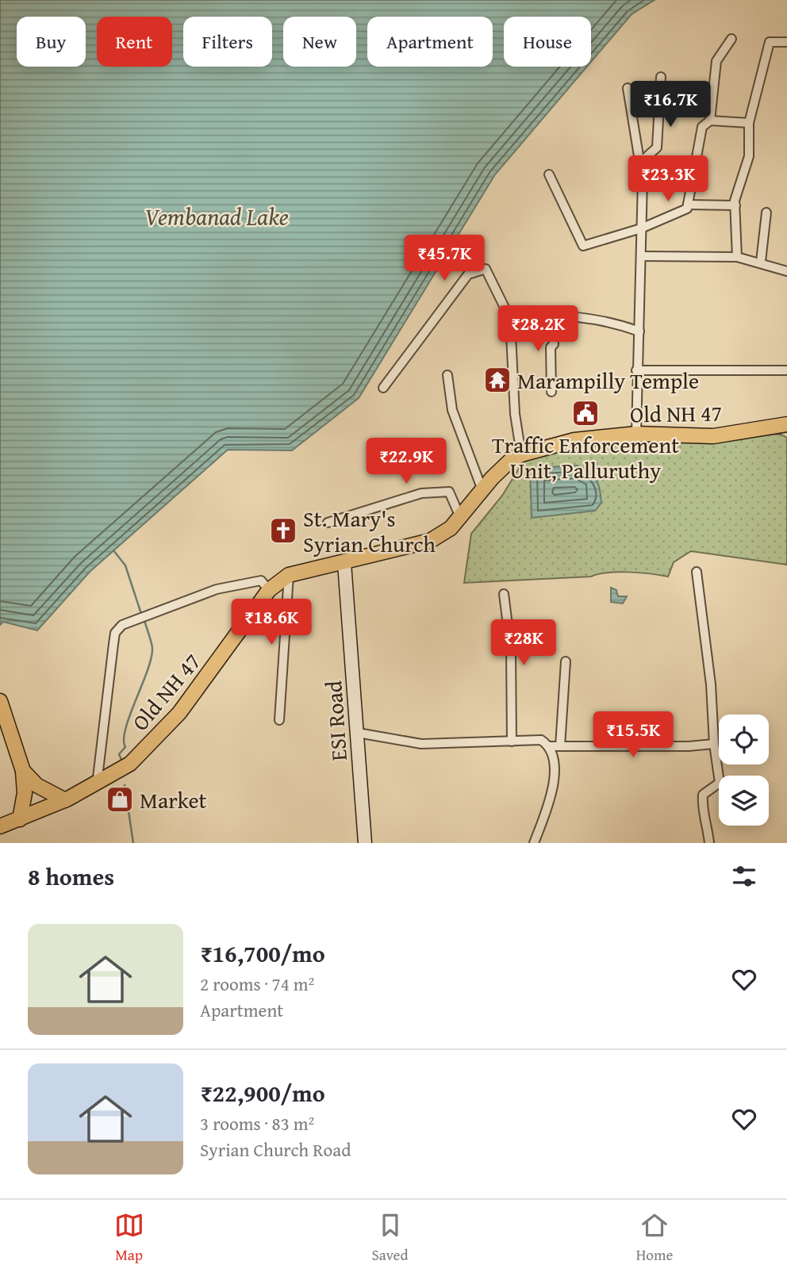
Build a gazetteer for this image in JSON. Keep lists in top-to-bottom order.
{
  "streets": {
    "main road": ["Old NH 47", "ESI Road"]
  },
  "crossings": [
    ["Old NH 47", "ESI Road"]
  ],
  "water": ["Vembanad Lake"],
  "places": {
    "temple": ["Marampilly Temple"],
    "public building": ["Traffic Enforcement Unit, Palluruthy"],
    "church": ["St. Mary's Syrian Church"],
    "shop": ["Market"]
  },
  "page": {
    "chip": [
      "Buy",
      "Rent",
      "Filters",
      "New",
      "Apartment",
      "House"
    ],
    "price": [
      "₹16.7K",
      "₹23.3K",
      "₹45.7K",
      "₹28.2K",
      "₹22.9K",
      "₹18.6K",
      "₹28K",
      "₹15.5K"
    ],
    "heading": "8 homes",
    "list": [
      {
        "name": "₹16,700/mo",
        "note": "2 rooms · 74 m² · Apartment"
      },
      {
        "name": "₹22,900/mo",
        "note": "3 rooms · 83 m² · Syrian Church Road"
      }
    ],
    "tabs": ["Map", "Saved", "Home"]
  }
}
